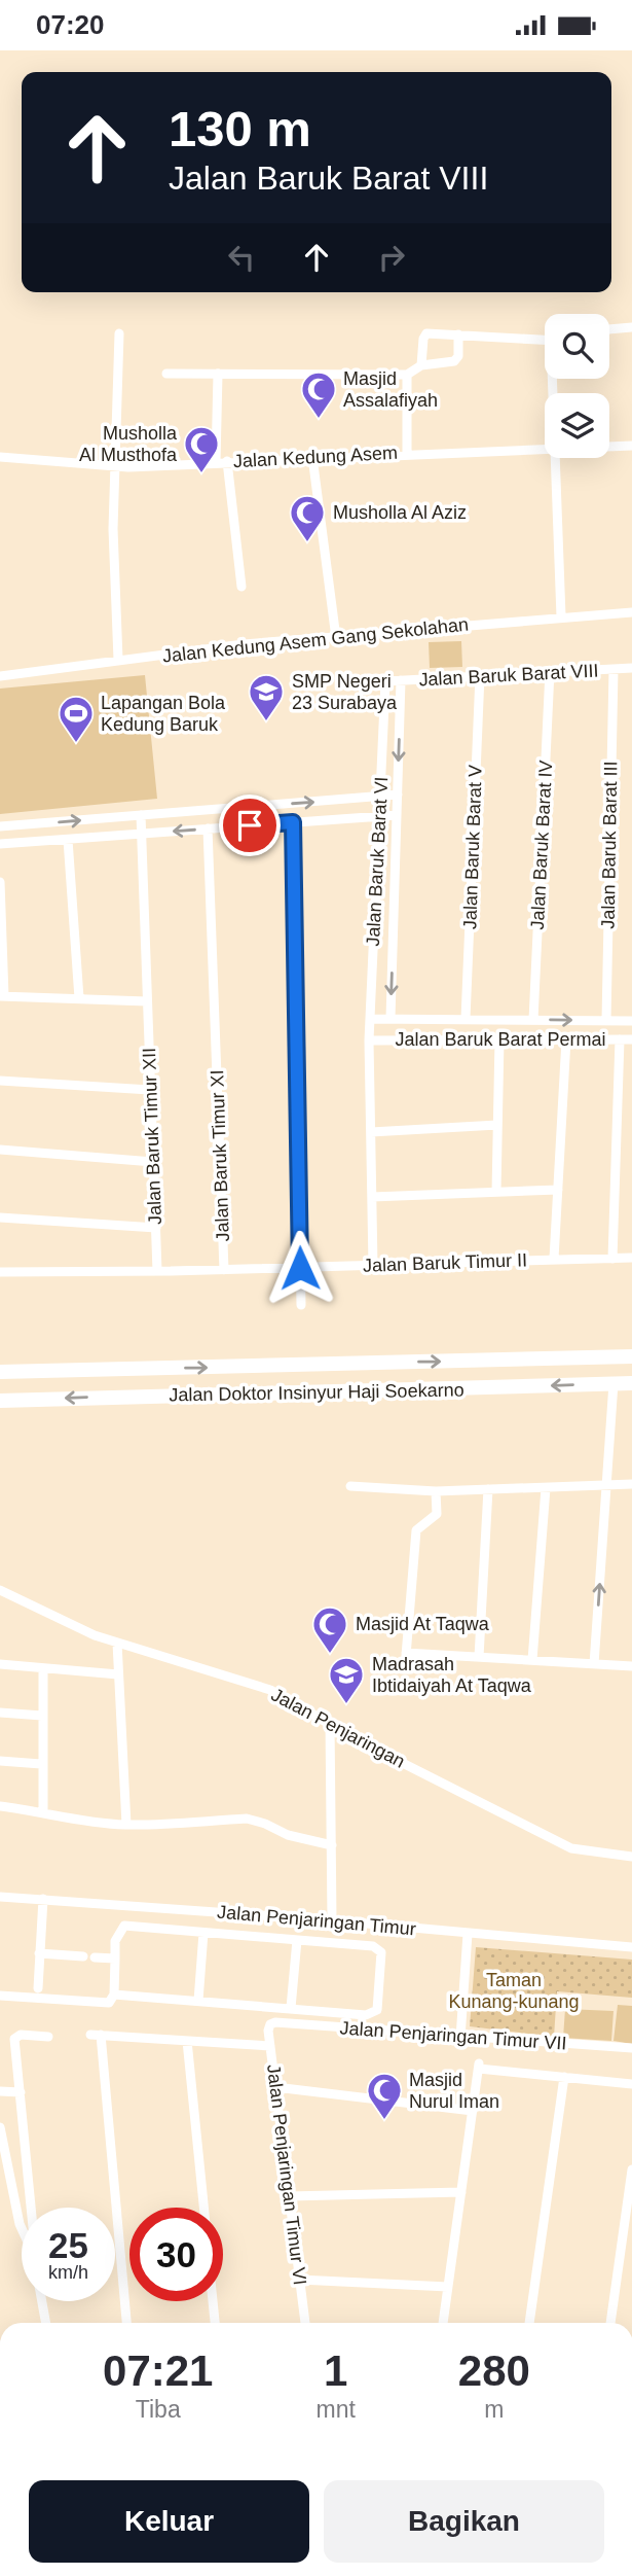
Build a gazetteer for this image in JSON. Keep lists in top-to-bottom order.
{
  "streets": {
    "main road": ["Jalan Doktor Insinyur Haji Soekarno"],
    "street": [
      "Jalan Kedung Asem",
      "Jalan Kedung Asem Gang Sekolahan",
      "Jalan Baruk Barat VIII",
      "Jalan Baruk Barat IV",
      "Jalan Baruk Barat III",
      "Jalan Baruk Barat V",
      "Jalan Baruk Barat VI",
      "Jalan Baruk Barat Permai",
      "Jalan Baruk Timur XII",
      "Jalan Baruk Timur XI",
      "Jalan Baruk Timur II",
      "Jalan Penjaringan",
      "Jalan Penjaringan Timur",
      "Jalan Penjaringan Timur VII",
      "Jalan Penjaringan Timur VI"
    ]
  },
  "crossings": [
    ["Jalan Baruk Barat VIII", "Jalan Baruk Barat IV"],
    ["Jalan Baruk Barat VIII", "Jalan Baruk Barat III"],
    ["Jalan Baruk Barat VIII", "Jalan Baruk Barat V"],
    ["Jalan Baruk Barat VIII", "Jalan Baruk Barat VI"],
    ["Jalan Baruk Barat IV", "Jalan Baruk Barat Permai"],
    ["Jalan Baruk Barat III", "Jalan Baruk Barat Permai"],
    ["Jalan Baruk Barat V", "Jalan Baruk Barat Permai"],
    ["Jalan Baruk Barat VI", "Jalan Baruk Barat Permai"],
    ["Jalan Baruk Barat VI", "Jalan Baruk Timur II"],
    ["Jalan Baruk Timur XII", "Jalan Baruk Timur II"],
    ["Jalan Baruk Timur XI", "Jalan Baruk Timur II"],
    ["Jalan Penjaringan Timur VII", "Jalan Penjaringan Timur VI"]
  ],
  "parks": ["Taman Kunang-kunang"],
  "places": {
    "mosque": [
      "Masjid Assalafiyah",
      "Musholla Al Musthofa",
      "Musholla Al Aziz",
      "Masjid At Taqwa",
      "Masjid Nurul Iman"
    ],
    "school or university": ["SMP Negeri 23 Surabaya", "Madrasah Ibtidaiyah At Taqwa"],
    "sports": ["Lapangan Bola Kedung Baruk"]
  },
  "page": {
    "status": "07:20",
    "turn": ["130 m", "Jalan Baruk Barat VIII"],
    "speed": "25 km/h",
    "limit": "30",
    "eta": [
      "07:21",
      "Tiba",
      "1",
      "mnt",
      "280",
      "m"
    ],
    "buttons": ["Keluar", "Bagikan"]
  }
}
